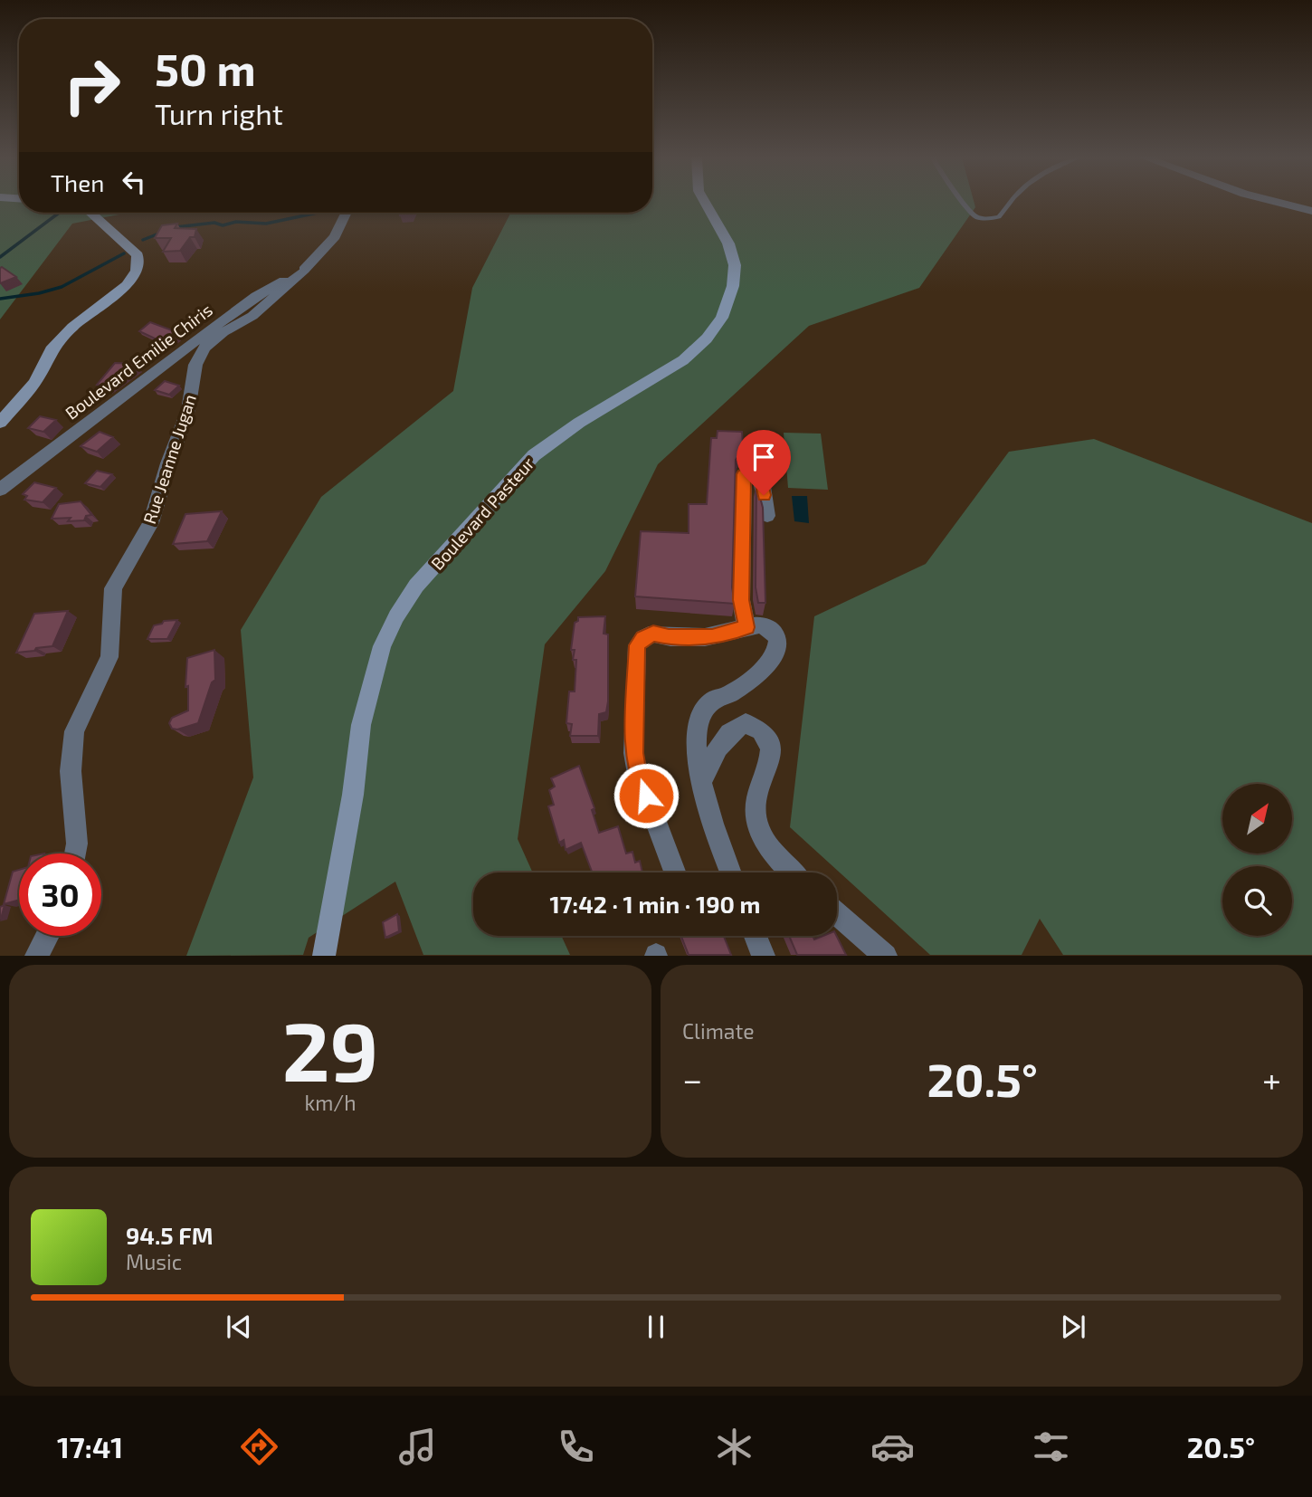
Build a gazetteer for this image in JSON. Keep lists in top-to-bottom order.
{
  "streets": {
    "main road": ["Boulevard Pasteur"],
    "street": ["Boulevard Emilie Chiris", "Rue Jeanne Jugan"]
  },
  "crossings": [
    ["Boulevard Emilie Chiris", "Rue Jeanne Jugan"]
  ],
  "north": "top right",
  "page": {
    "turn": ["50 m", "Turn right"],
    "then": "Then",
    "limit": "30",
    "trip": "17:42 · 1 min · 190 m",
    "tile": [
      ["29", "km/h"],
      "Climate"
    ],
    "heat": ["−", "20.5°", "+"],
    "song": ["94.5 FM", "Music"],
    "tabs": ["17:41", "20.5°"]
  }
}
